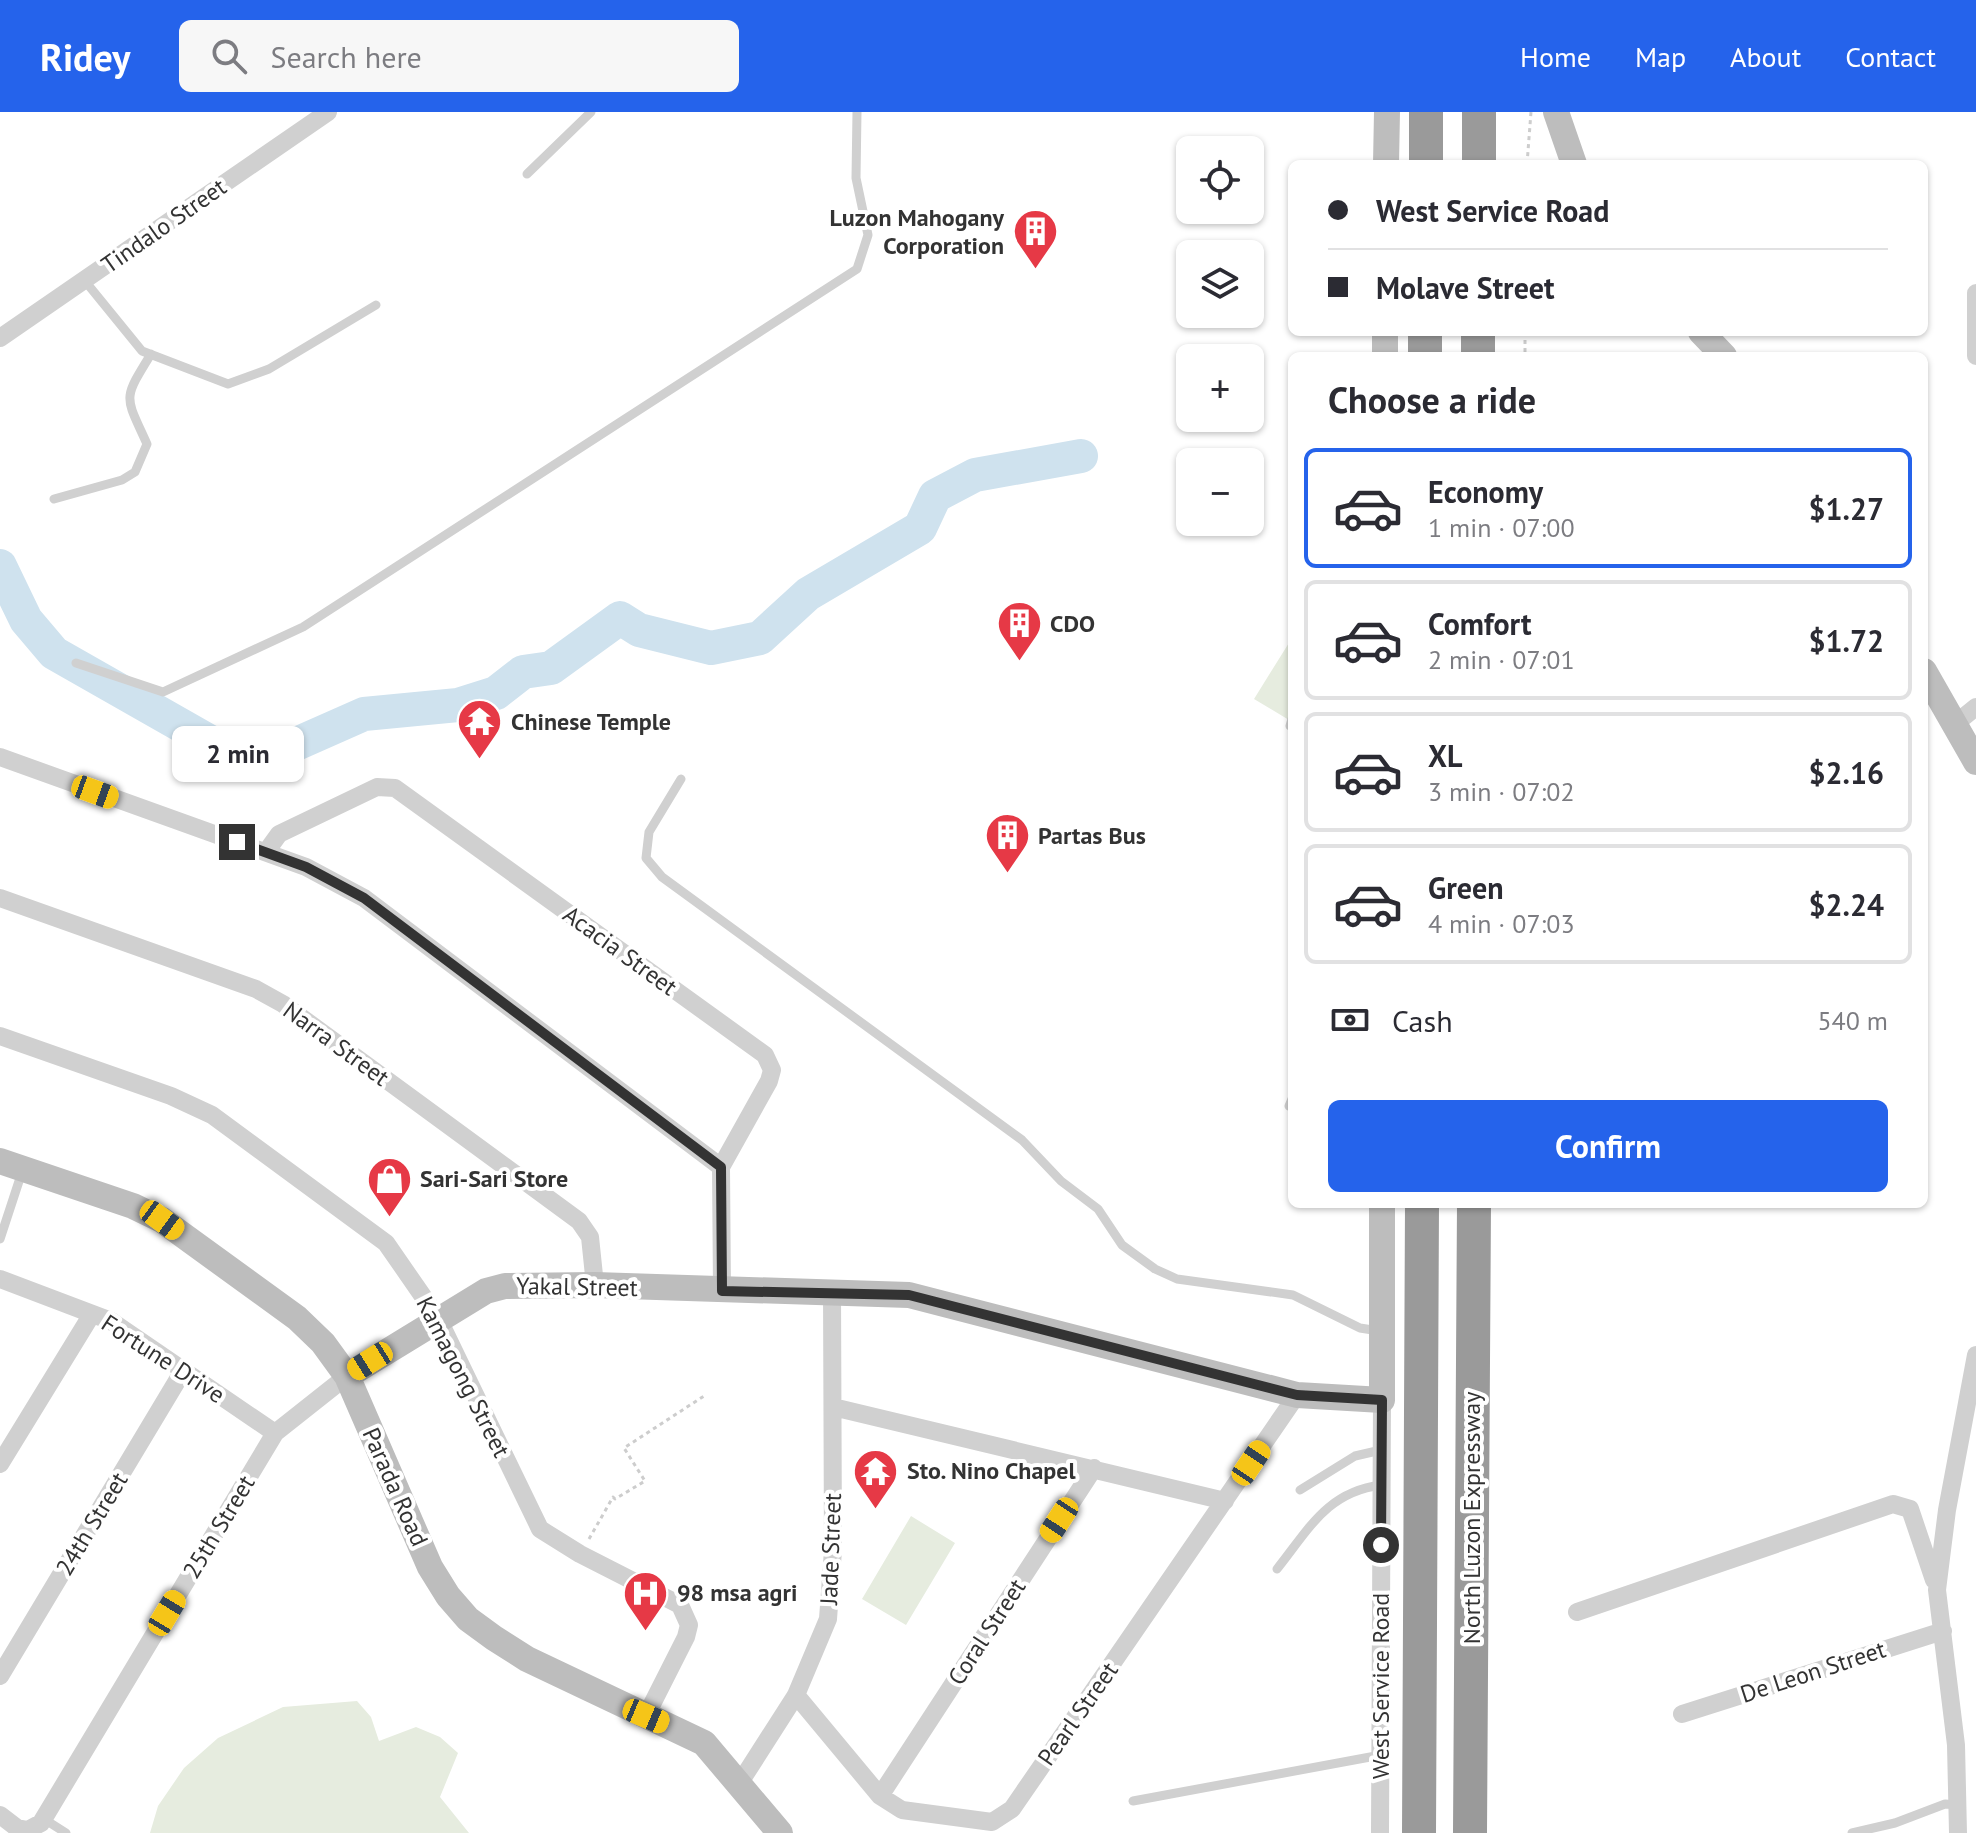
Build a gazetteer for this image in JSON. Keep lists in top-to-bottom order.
{
  "streets": {
    "highway": ["North Luzon Expressway"],
    "street": [
      "Tindalo Street",
      "Acacia Street",
      "Narra Street",
      "Yakal Street",
      "Fortune Drive",
      "Kamagong Street",
      "Parada Road",
      "24th Street",
      "25th Street",
      "Jade Street",
      "Coral Street",
      "De Leon Street",
      "West Service Road",
      "Pearl Street"
    ]
  },
  "crossings": [
    ["Acacia Street", "Yakal Street"],
    ["Narra Street", "Yakal Street"],
    ["Yakal Street", "Kamagong Street"],
    ["Yakal Street", "Parada Road"],
    ["Yakal Street", "25th Street"],
    ["Yakal Street", "Jade Street"],
    ["Yakal Street", "West Service Road"],
    ["Yakal Street", "Pearl Street"],
    ["Fortune Drive", "24th Street"],
    ["Fortune Drive", "25th Street"],
    ["Kamagong Street", "Parada Road"],
    ["Parada Road", "25th Street"],
    ["Parada Road", "Jade Street"],
    ["Jade Street", "Pearl Street"],
    ["Coral Street", "Pearl Street"]
  ],
  "places": {
    "building": ["Luzon Mahogany Corporation", "CDO", "Partas Bus"],
    "temple": ["Chinese Temple", "Sto. Nino Chapel"],
    "shop": ["Sari-Sari Store"],
    "hospital": ["98 msa agri"]
  },
  "page": {
    "header": "Ridey",
    "search": "Search here",
    "nav": [
      "Home",
      "Map",
      "About",
      "Contact"
    ],
    "map_buttons": ["+", "−"],
    "banner": ["West Service Road", "Molave Street"],
    "heading": "Choose a ride",
    "list": [
      {
        "name": "Economy",
        "note": "1 min · 07:00",
        "value": "$1.27"
      },
      {
        "name": "Comfort",
        "note": "2 min · 07:01",
        "value": "$1.72"
      },
      {
        "name": "XL",
        "note": "3 min · 07:02",
        "value": "$2.16"
      },
      {
        "name": "Green",
        "note": "4 min · 07:03",
        "value": "$2.24"
      }
    ],
    "bubble": "2 min",
    "pay": ["Cash", "540 m"],
    "buttons": "Confirm"
  }
}
